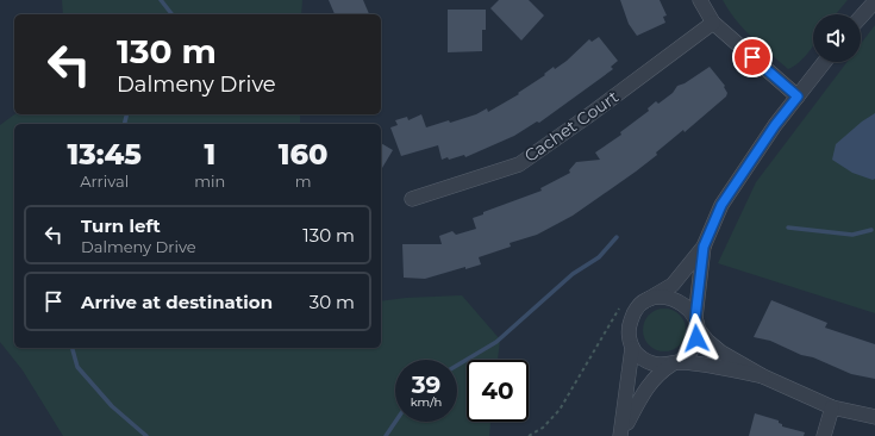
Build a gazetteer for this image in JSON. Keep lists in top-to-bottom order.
{
  "streets": {
    "street": ["Cachet Court"]
  },
  "page": {
    "turn": ["130 m", "Dalmeny Drive"],
    "eta": [
      "13:45",
      "Arrival",
      "1",
      "min",
      "160",
      "m"
    ],
    "list": [
      {
        "name": "Turn left",
        "note": "Dalmeny Drive",
        "value": "130 m"
      },
      {
        "name": "Arrive at destination",
        "value": "30 m"
      }
    ],
    "speed": "39 km/h",
    "limit": "40"
  }
}
